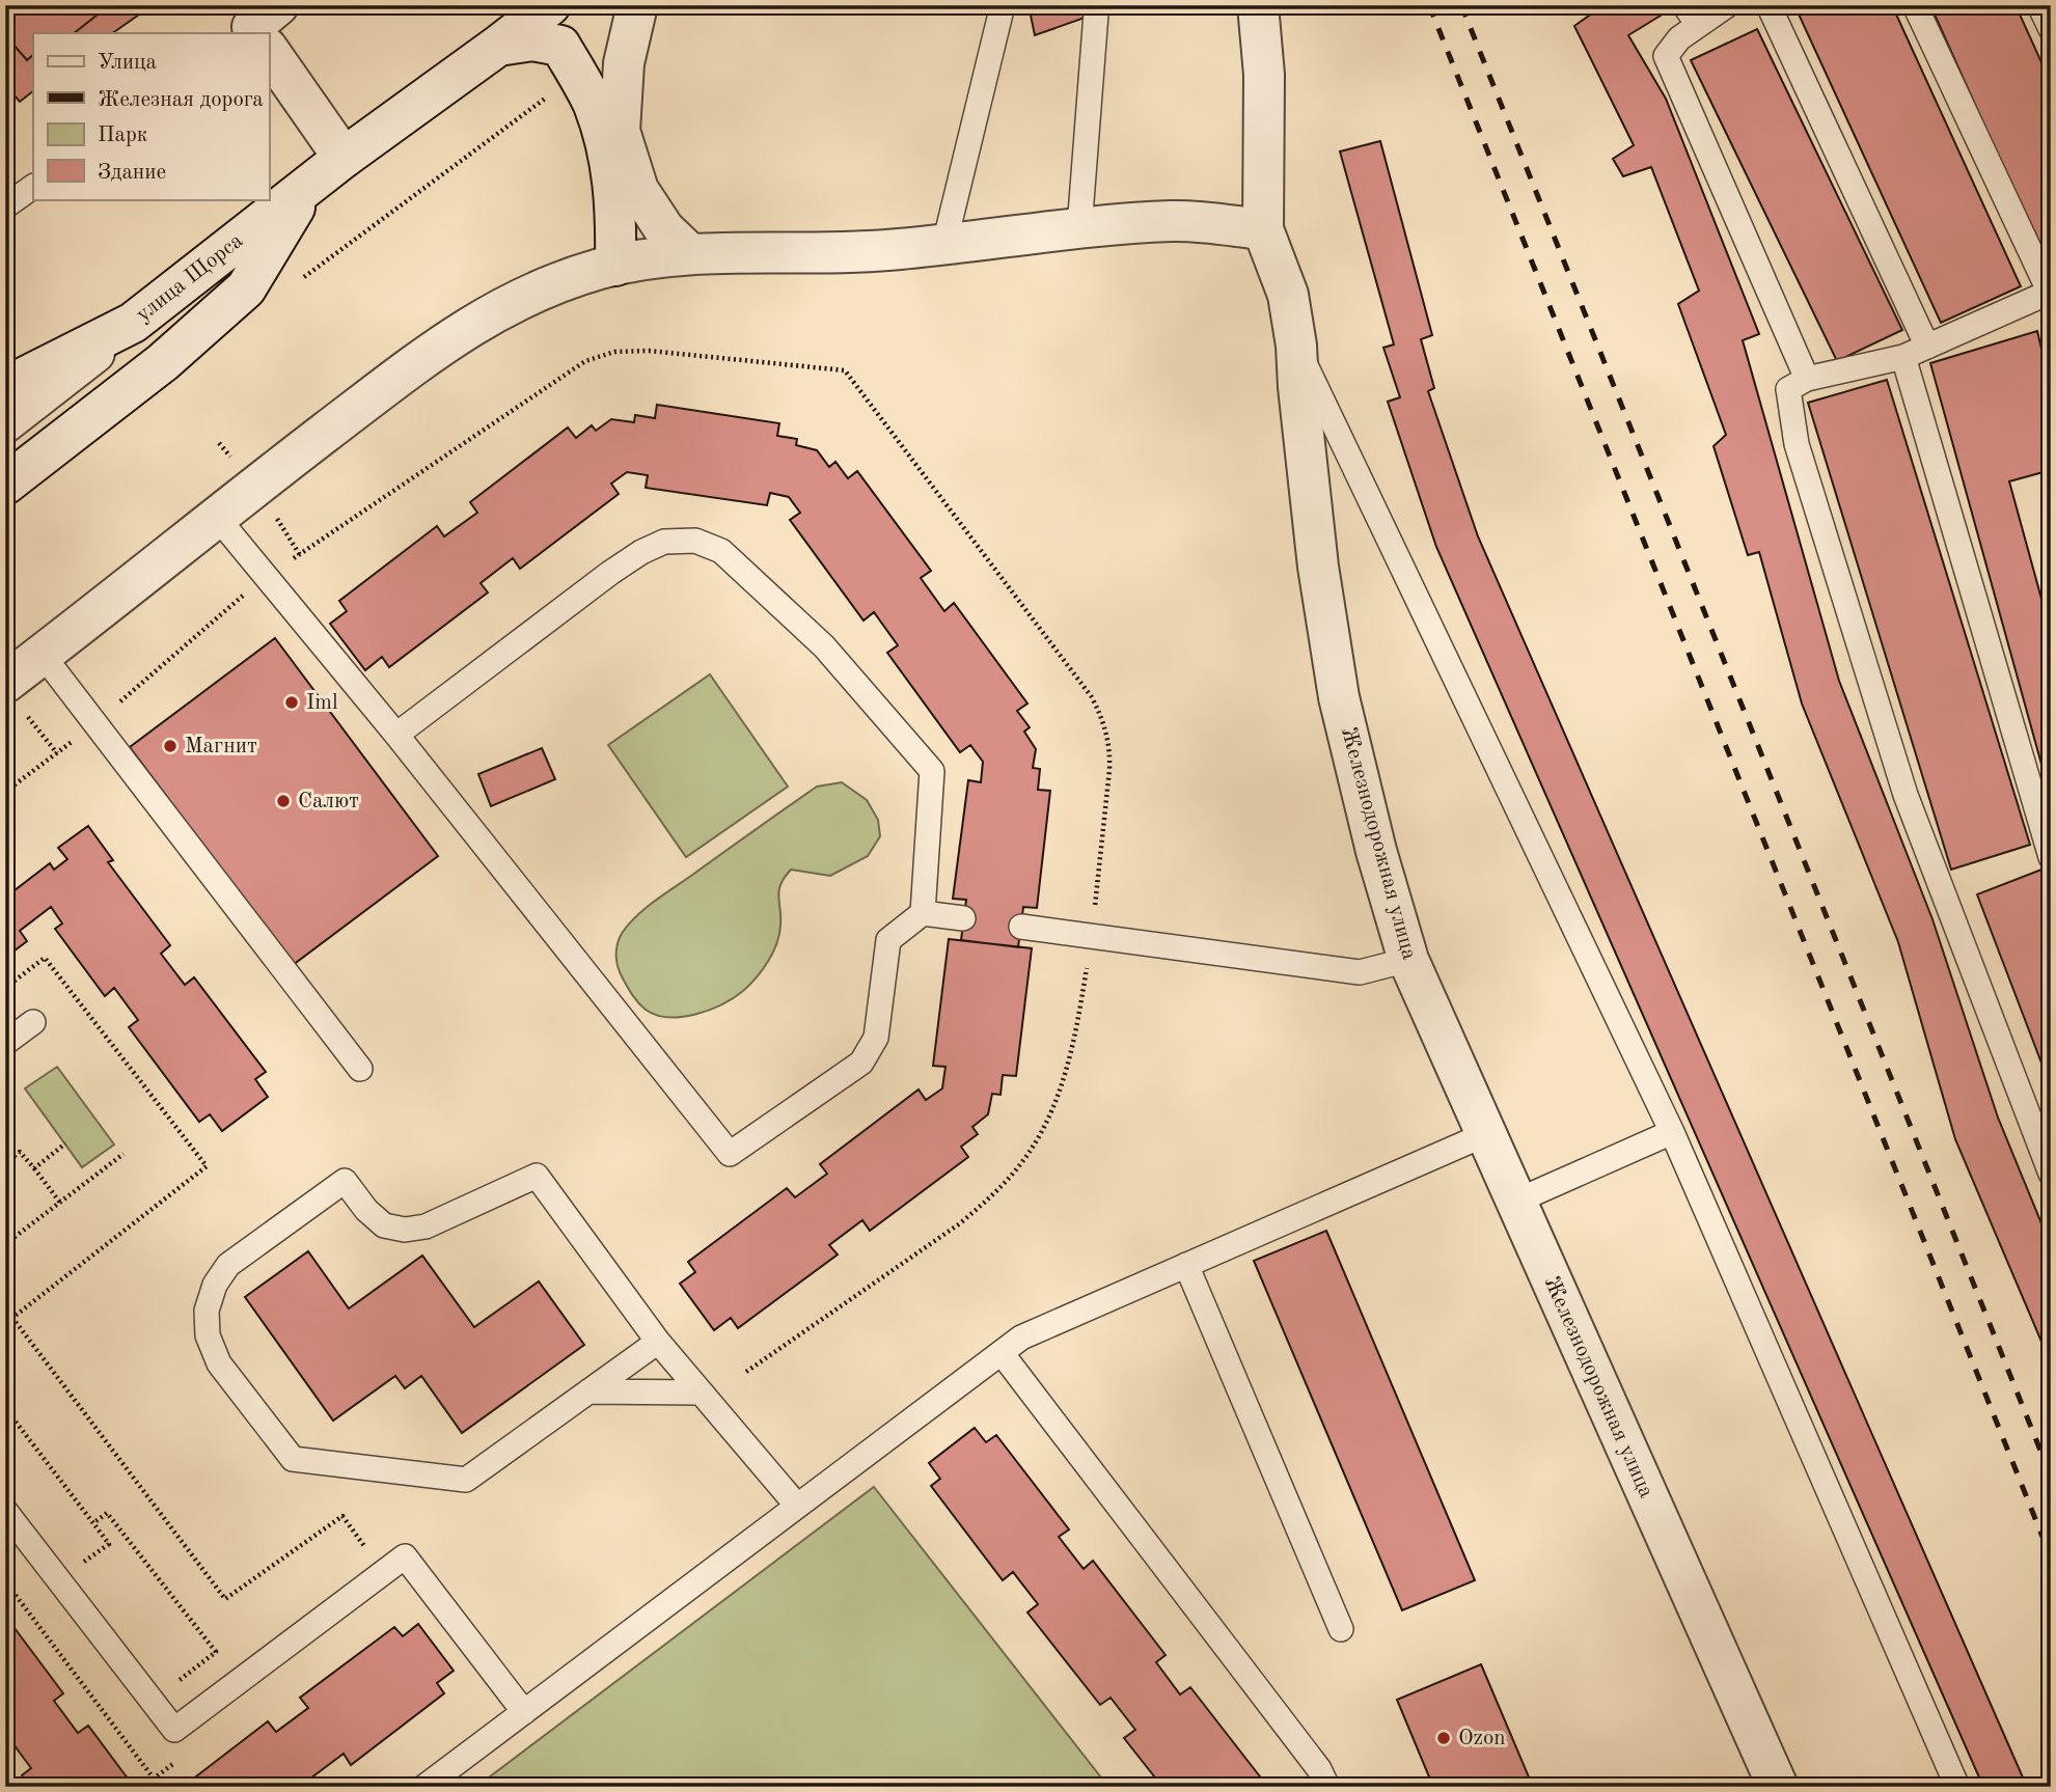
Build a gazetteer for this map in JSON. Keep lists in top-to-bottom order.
{
  "streets": {
    "street": ["улица Щорса", "Железнодорожная улица"]
  },
  "places": [
    "Iml",
    "Магнит",
    "Салют",
    "Ozon"
  ],
  "legend": [
    "Улица",
    "Железная дорога",
    "Парк",
    "Здание"
  ]
}
